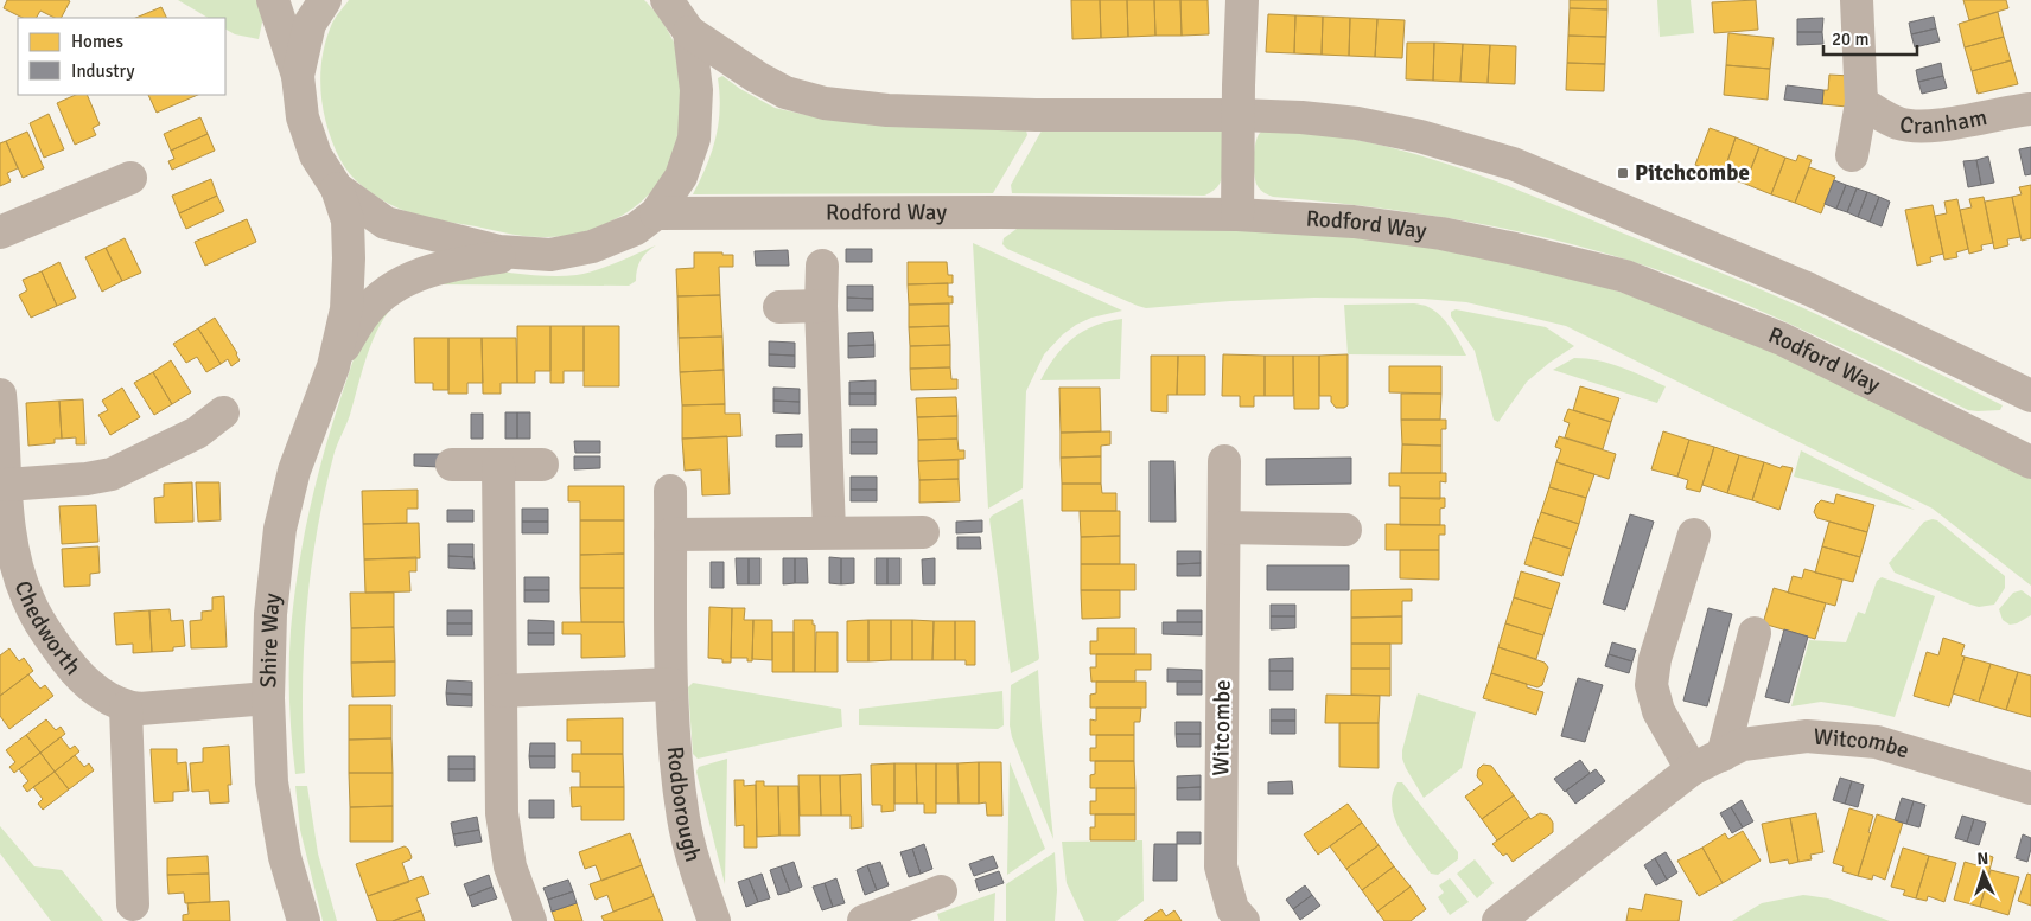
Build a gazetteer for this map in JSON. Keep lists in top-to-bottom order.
{
  "streets": {
    "street": [
      "Cranham",
      "Rodford Way",
      "Chedworth",
      "Shire Way",
      "Witcombe",
      "Rodborough"
    ]
  },
  "places": {
    "transit": ["Pitchcombe"]
  },
  "legend": ["Homes", "Industry"],
  "scale_bar": "20 m",
  "north": "top"
}
